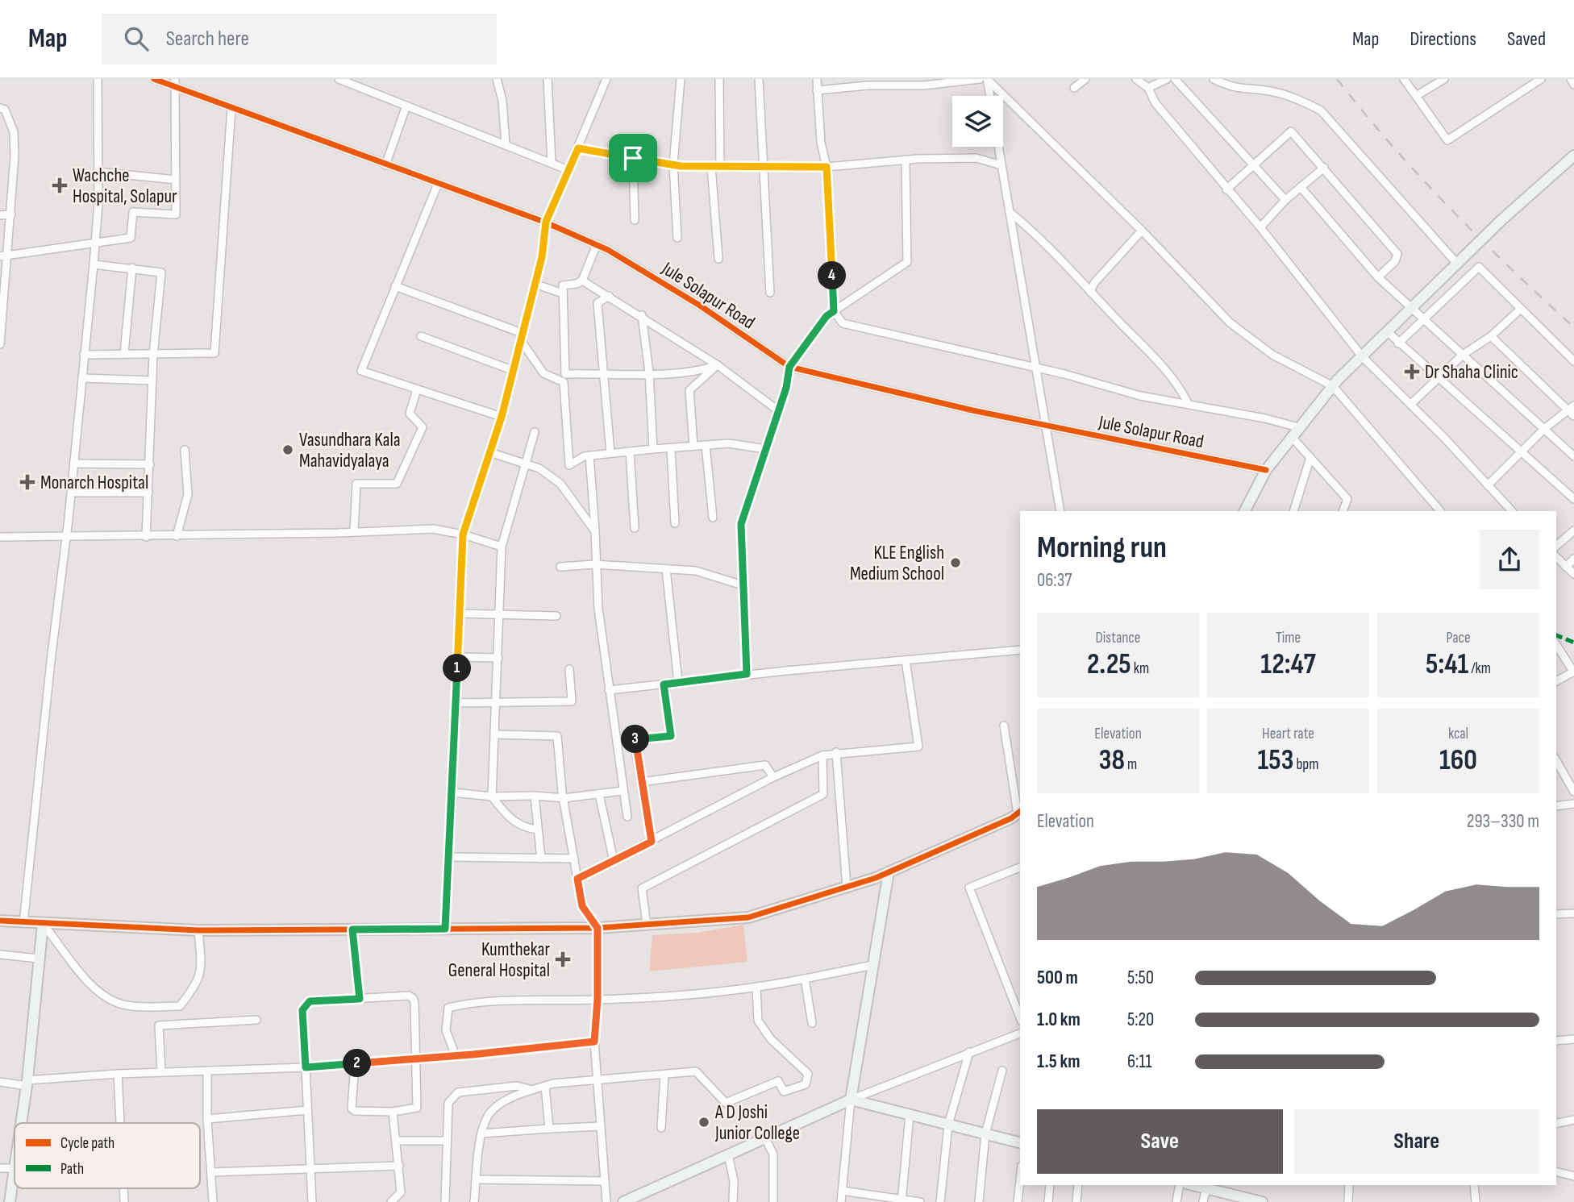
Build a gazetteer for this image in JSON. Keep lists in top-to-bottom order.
{
  "streets": {
    "street": ["Jule Solapur Road"]
  },
  "places": {
    "health": [
      "Wachche Hospital, Solapur",
      "Dr Shaha Clinic",
      "Monarch Hospital",
      "Kumthekar General Hospital"
    ],
    "other": ["Vasundhara Kala Mahavidyalaya", "KLE English Medium School", "A D Joshi Junior College"]
  },
  "legend": ["Cycle path", "Path"],
  "page": {
    "header": "Map",
    "search": "Search here",
    "nav": ["Map", "Directions", "Saved"],
    "pins": [
      "4",
      "1",
      "3",
      "2"
    ],
    "heading": ["Morning run", "06:37"],
    "stats": [
      ["Distance", "2.25 km"],
      ["Time", "12:47"],
      ["Pace", "5:41 /km"],
      ["Elevation", "38 m"],
      ["Heart rate", "153 bpm"],
      ["kcal", "160"]
    ],
    "chart": ["Elevation", "293–330 m"],
    "list": [
      {
        "name": "500 m",
        "note": "5:50"
      },
      {
        "name": "1.0 km",
        "note": "5:20"
      },
      {
        "name": "1.5 km",
        "note": "6:11"
      }
    ],
    "buttons": ["Save", "Share"]
  }
}
